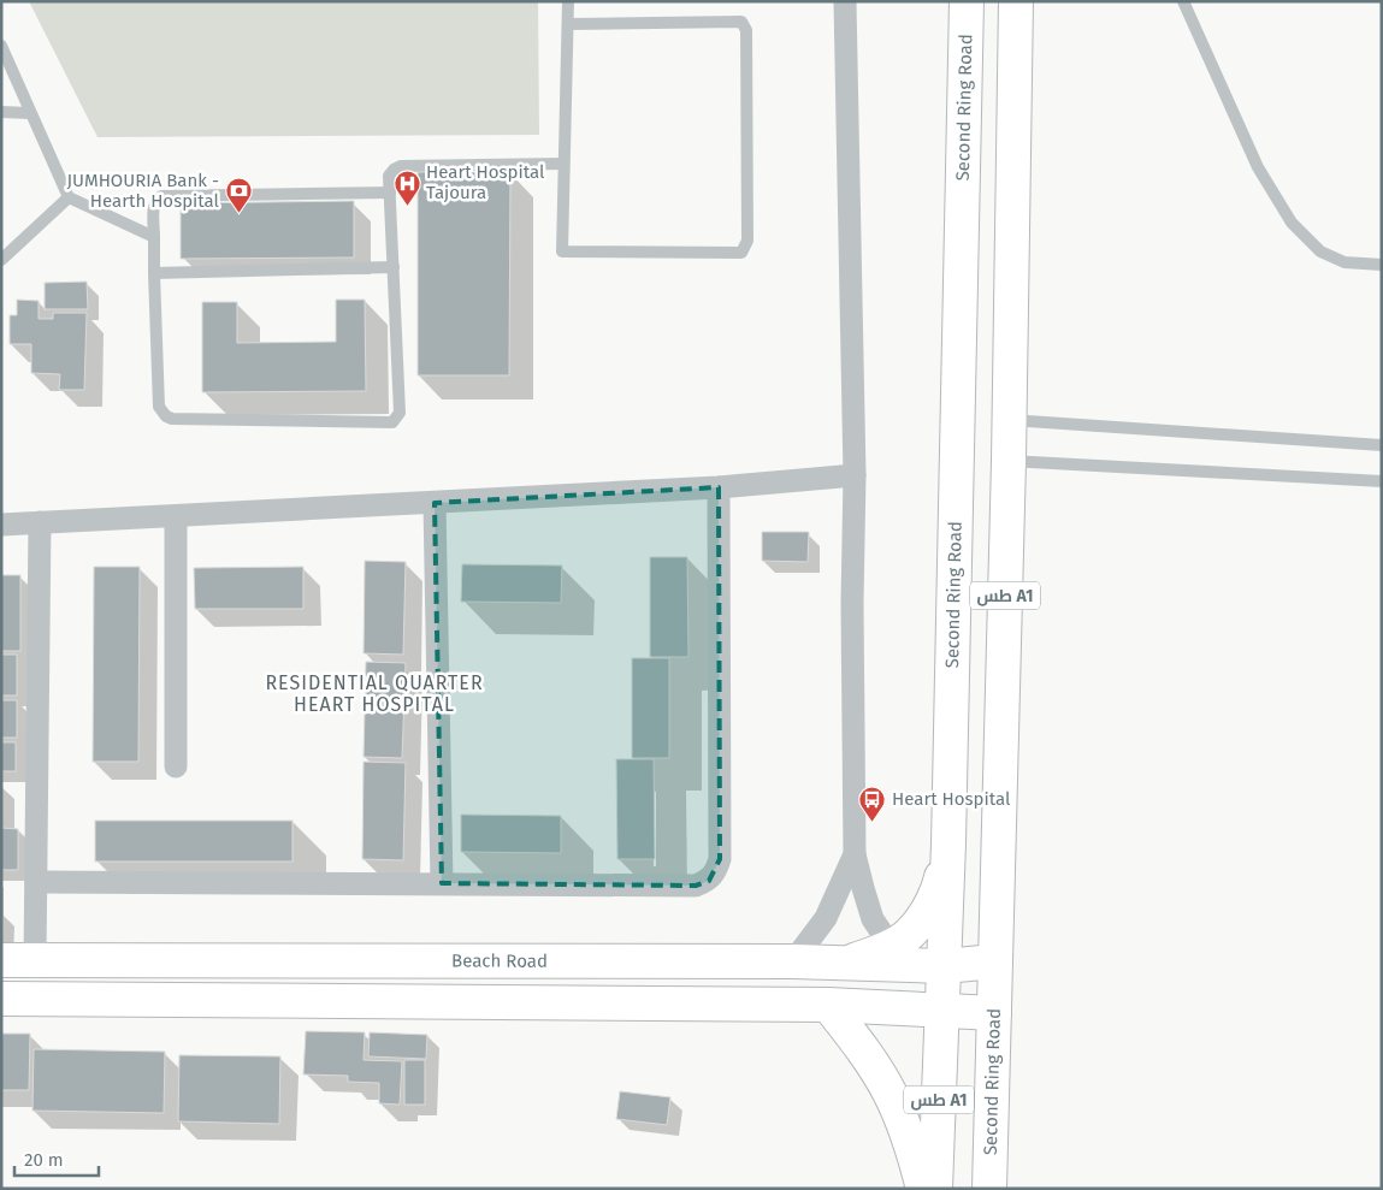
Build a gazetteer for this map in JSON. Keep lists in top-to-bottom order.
{
  "streets": {
    "highway": ["Second Ring Road", "طس A1", "Beach Road"]
  },
  "crossings": [
    ["Second Ring Road", "Beach Road"]
  ],
  "districts": ["RESIDENTIAL QUARTER HEART HOSPITAL"],
  "places": {
    "hospital": ["Heart Hospital Tajoura"],
    "bank": ["JUMHOURIA Bank - Hearth Hospital"],
    "bus stop": ["Heart Hospital"]
  },
  "scale_bar": "20 m"
}
